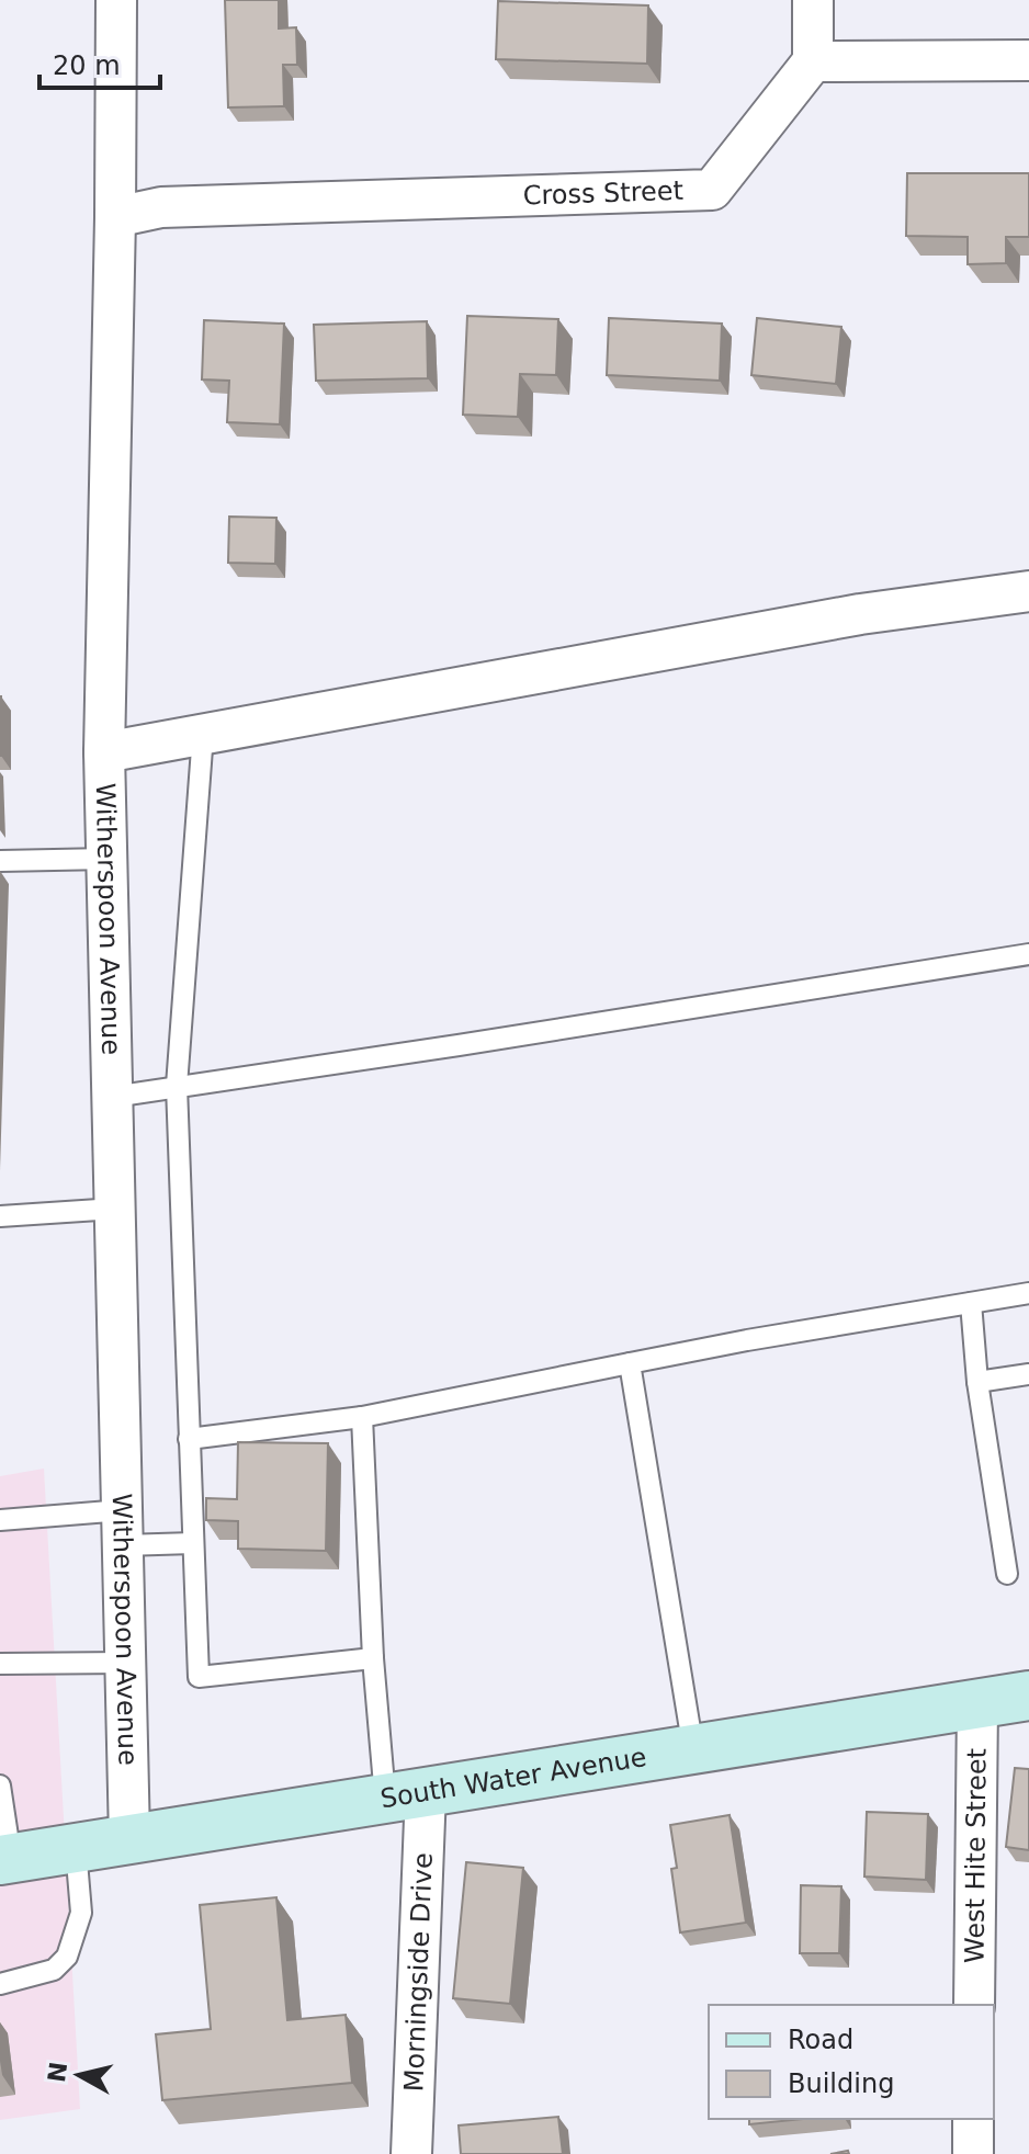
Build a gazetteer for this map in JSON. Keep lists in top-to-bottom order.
{
  "streets": {
    "main road": ["South Water Avenue"],
    "street": [
      "Cross Street",
      "Witherspoon Avenue",
      "West Hite Street",
      "Morningside Drive"
    ]
  },
  "crossings": [
    ["Cross Street", "Witherspoon Avenue"],
    ["Witherspoon Avenue", "South Water Avenue"],
    ["South Water Avenue", "West Hite Street"],
    ["South Water Avenue", "Morningside Drive"]
  ],
  "legend": ["Road", "Building"],
  "scale_bar": "20 m",
  "north": "left"
}
